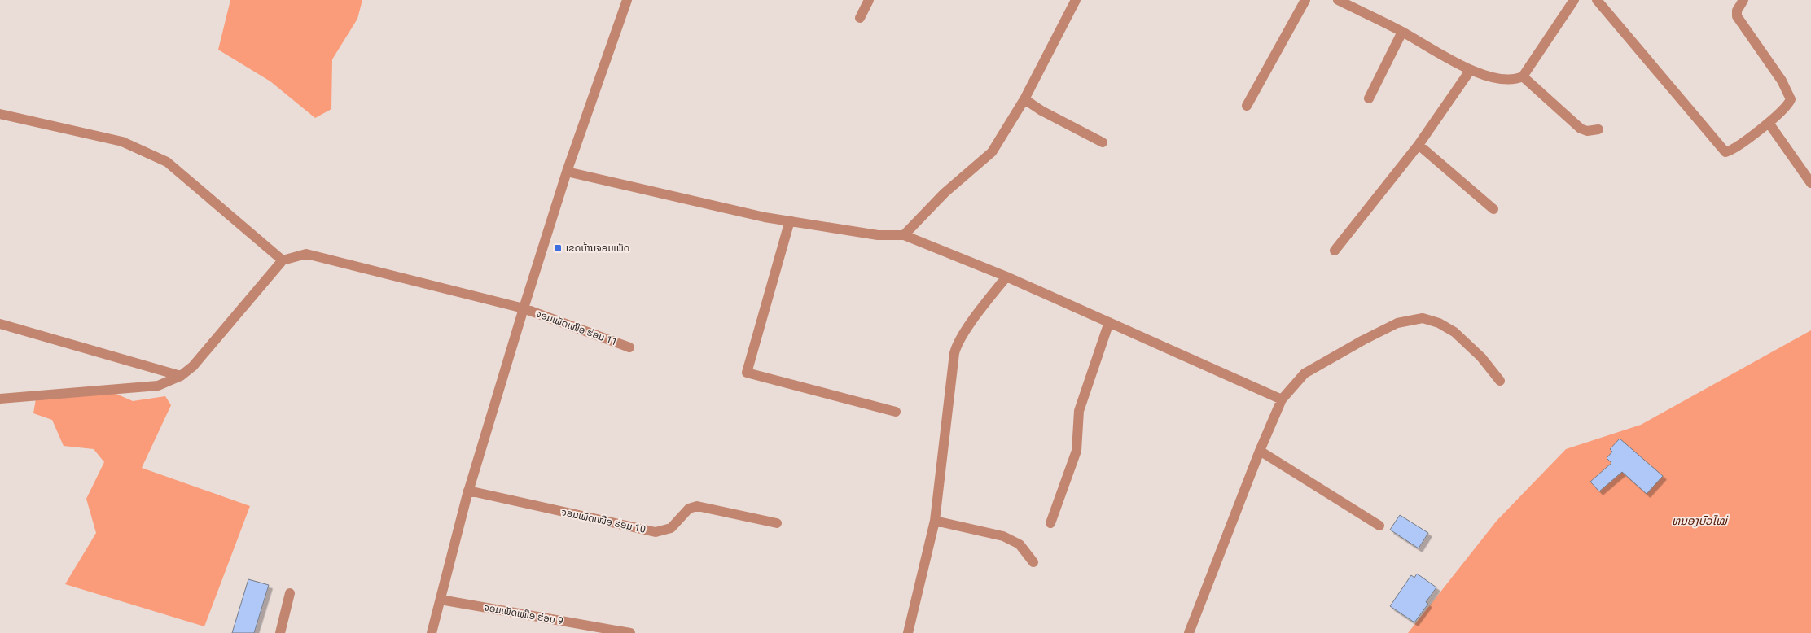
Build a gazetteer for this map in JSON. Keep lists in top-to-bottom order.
{
  "streets": {
    "street": ["ຈອມເພັດເໜືອ ຮ່ອມ 11", "ຈອມເພັດເໜືອ ຮ່ອມ 10", "ຈອມເພັດເໜືອ ຮ່ອມ 9"]
  },
  "water": ["ຫນອງບົວໄໝ່"],
  "places": {
    "transit": ["ເຂດບ້ານຈອມເພັດ"]
  }
}
